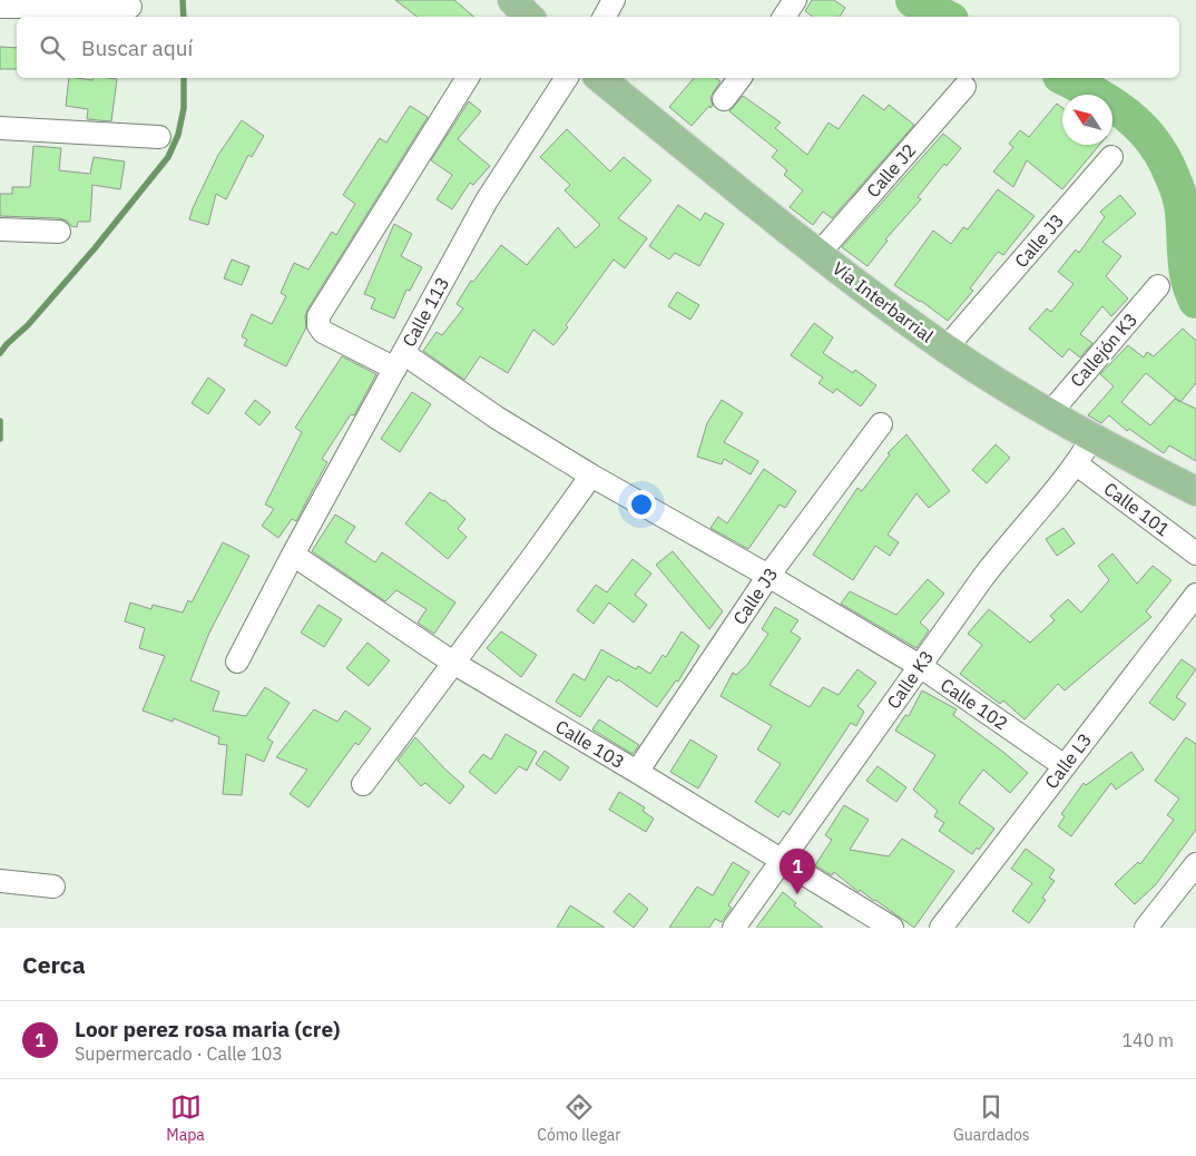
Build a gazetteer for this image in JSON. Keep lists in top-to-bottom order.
{
  "streets": {
    "main road": ["Vía Interbarrial"],
    "street": [
      "Calle J2",
      "Calle J3",
      "Calle 113",
      "Callejón K3",
      "Calle 101",
      "Calle K3",
      "Calle 102",
      "Calle 103",
      "Calle L3"
    ]
  },
  "crossings": [
    ["Calle J2", "Vía Interbarrial"],
    ["Calle J3", "Vía Interbarrial"],
    ["Calle J3", "Calle 102"],
    ["Calle J3", "Calle 103"],
    ["Vía Interbarrial", "Callejón K3"],
    ["Vía Interbarrial", "Calle K3"],
    ["Calle 113", "Calle 102"],
    ["Calle 113", "Calle 103"],
    ["Calle 101", "Calle K3"],
    ["Calle K3", "Calle 102"],
    ["Calle K3", "Calle 103"],
    ["Calle 102", "Calle L3"]
  ],
  "north": "top left",
  "page": {
    "search": "Buscar aquí",
    "pins": "1",
    "heading": "Cerca",
    "list": [
      {
        "mark": "1",
        "name": "Loor perez rosa maria (cre)",
        "note": "Supermercado · Calle 103",
        "value": "140 m"
      }
    ],
    "nav": ["Mapa", "Cómo llegar", "Guardados"]
  }
}
